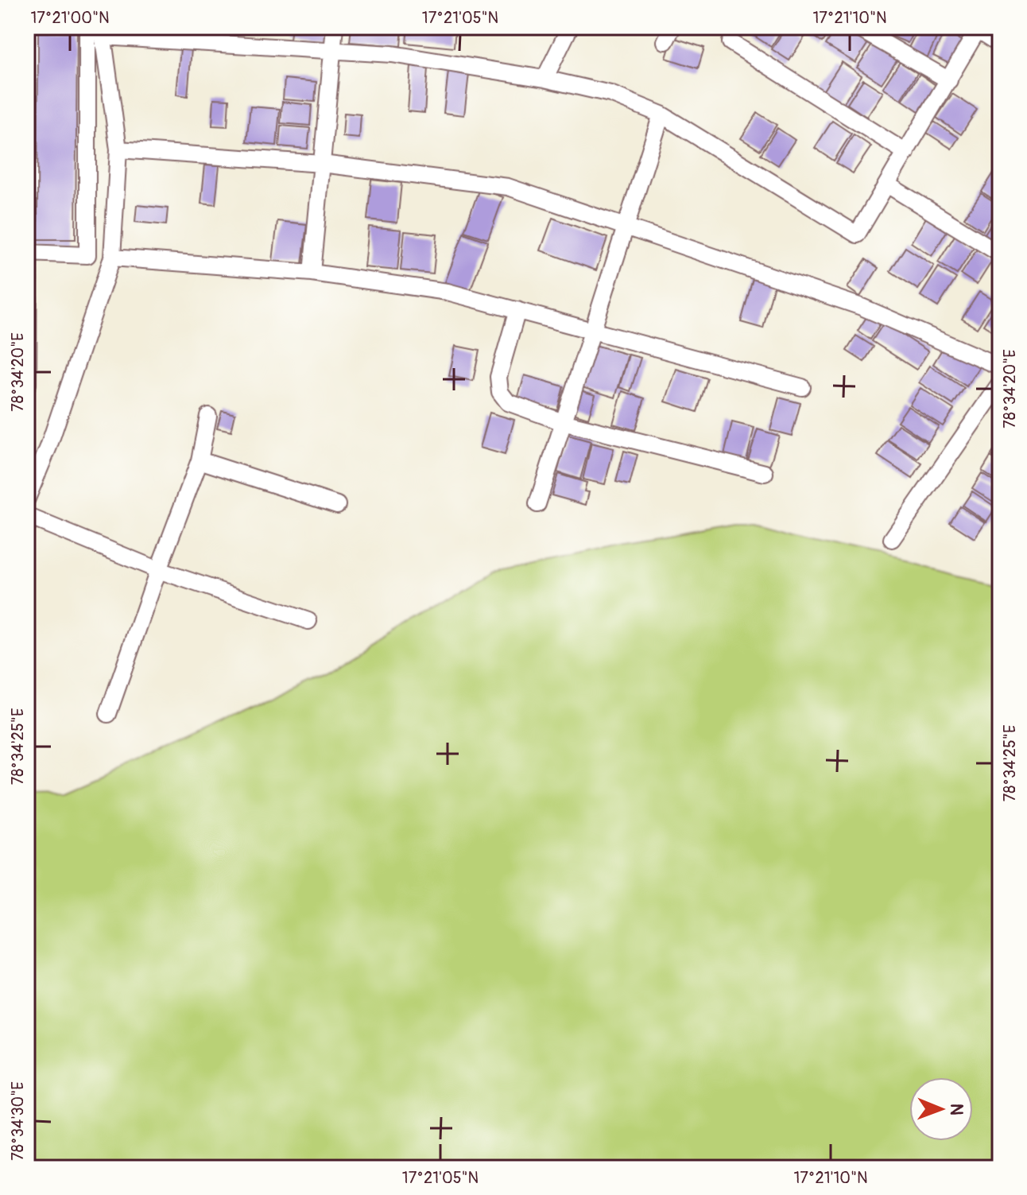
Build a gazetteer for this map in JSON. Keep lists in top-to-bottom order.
{
  "north": "right",
  "coordinates": [
    "17°21'00\"N",
    "17°21'05\"N",
    "17°21'10\"N",
    "78°34'20\"E",
    "78°34'25\"E",
    "78°34'30\"E"
  ]
}
